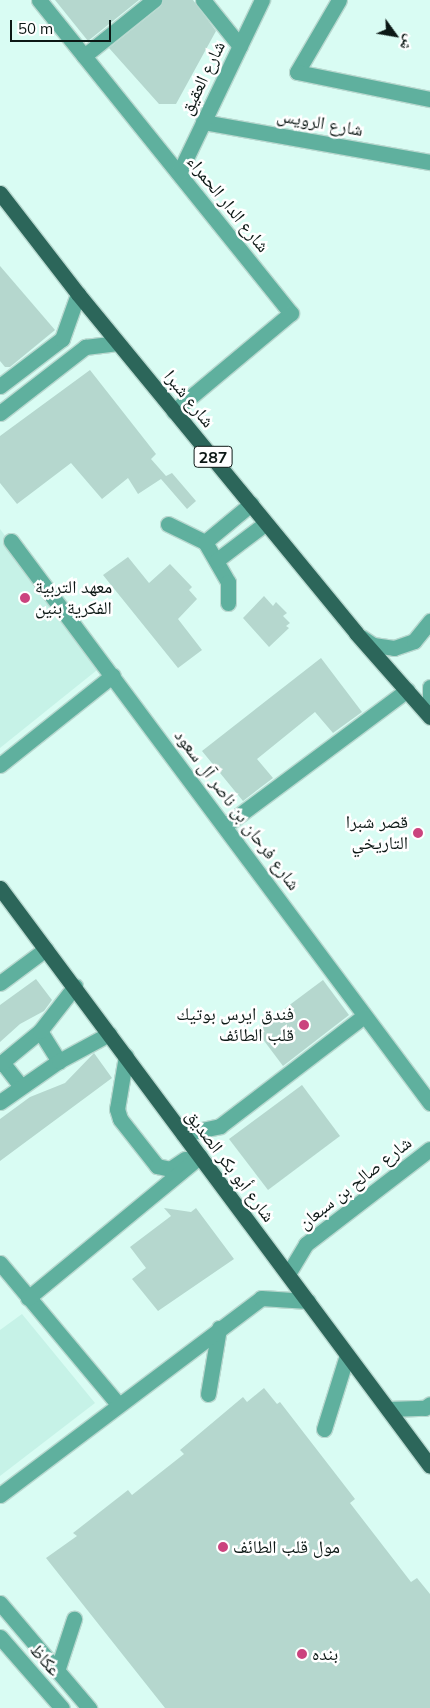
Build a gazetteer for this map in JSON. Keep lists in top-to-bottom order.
{
  "streets": {
    "main road": ["شارع شبرا", "287", "شارع أبو بكر الصديق"],
    "street": [
      "شارع العقيق",
      "شارع الرويس",
      "شارع الدار الحمراء",
      "شارع فرحان بن ناصر آل سعود",
      "شارع صالح بن سبعان",
      "عكاظ"
    ]
  },
  "crossings": [
    ["شارع العقيق", "شارع الرويس"],
    ["شارع العقيق", "شارع الدار الحمراء"],
    ["شارع الدار الحمراء", "شارع شبرا"],
    ["شارع أبو بكر الصديق", "شارع صالح بن سبعان"]
  ],
  "places": [
    "معهد التربية الفكرية بنين",
    "قصر شبرا التاريخي",
    "فندق ايرس بوتيك قلب الطائف",
    "مول قلب الطائف",
    "بنده"
  ],
  "scale_bar": "50 m",
  "north": "bottom right"
}
